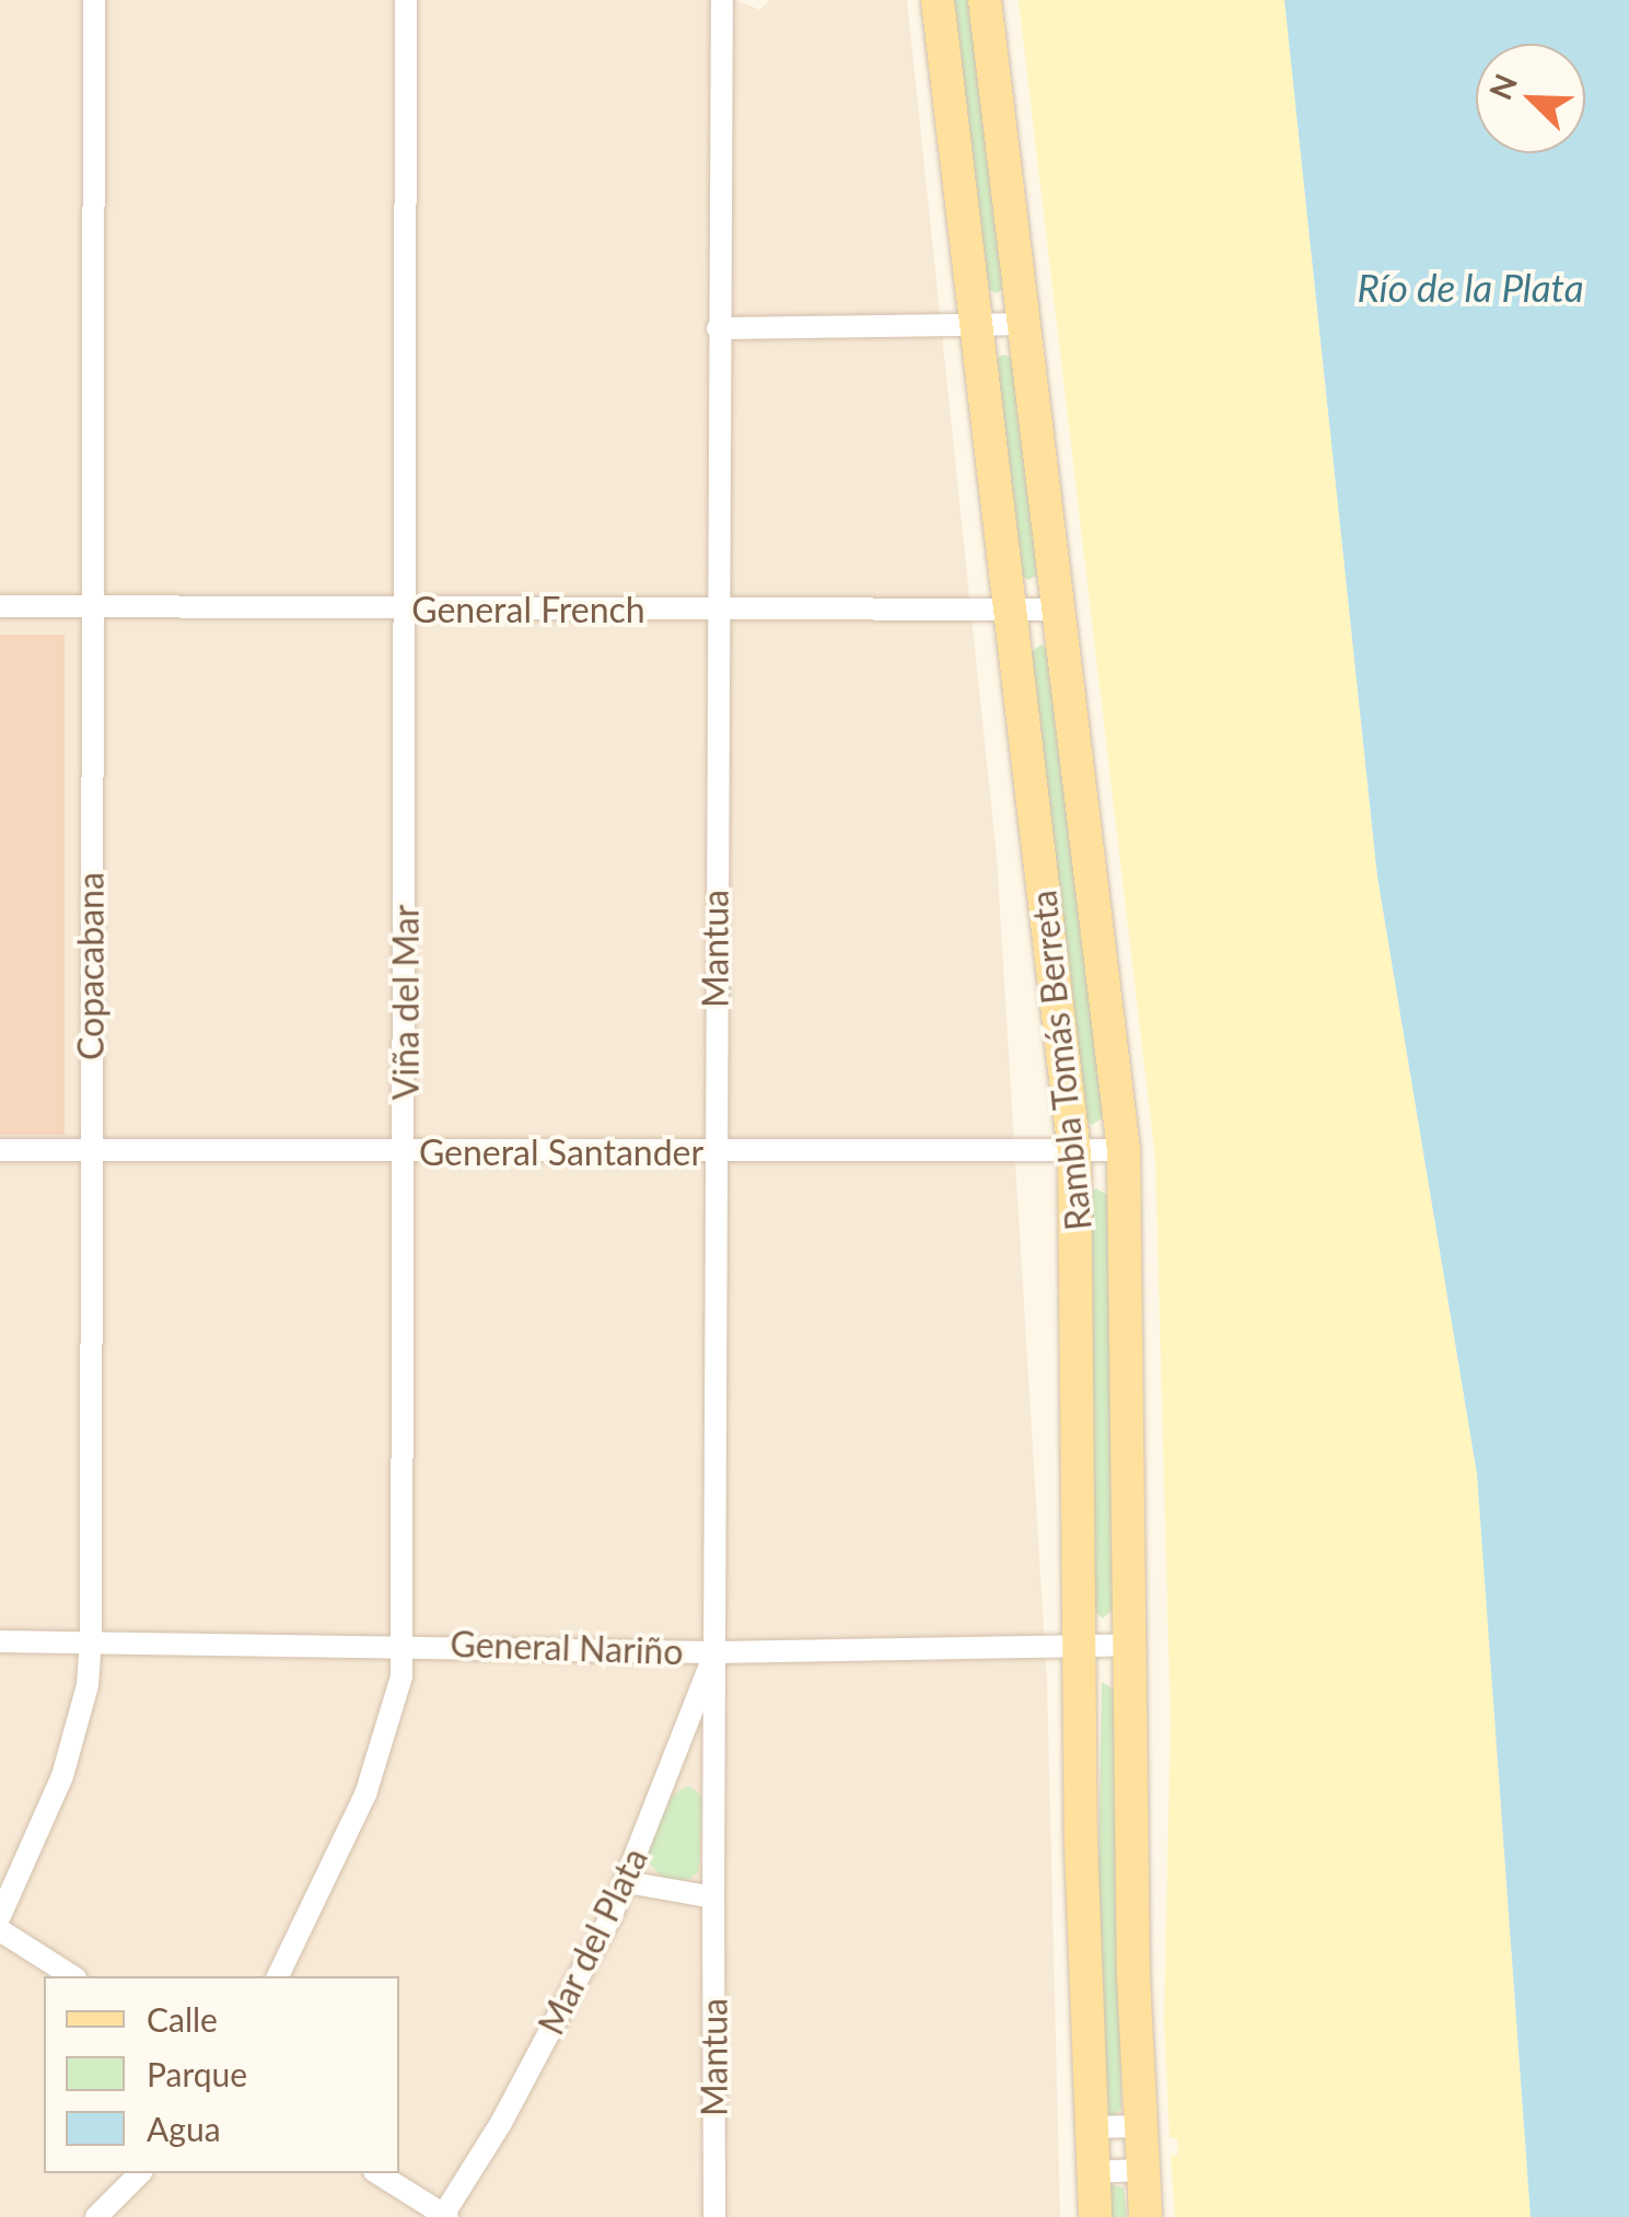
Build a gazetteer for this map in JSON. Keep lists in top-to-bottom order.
{
  "streets": {
    "main road": ["Rambla Tomás Berreta"],
    "street": [
      "General French",
      "Mantua",
      "Copacabana",
      "Viña del Mar",
      "General Santander",
      "General Nariño",
      "Mar del Plata"
    ]
  },
  "crossings": [
    ["General French", "Mantua"],
    ["General French", "Copacabana"],
    ["General French", "Viña del Mar"],
    ["General French", "Rambla Tomás Berreta"],
    ["Mantua", "General Santander"],
    ["Mantua", "General Nariño"],
    ["Mantua", "Mar del Plata"],
    ["Copacabana", "General Santander"],
    ["Copacabana", "General Nariño"],
    ["Viña del Mar", "General Santander"],
    ["Viña del Mar", "General Nariño"],
    ["Rambla Tomás Berreta", "General Santander"],
    ["Rambla Tomás Berreta", "General Nariño"],
    ["General Nariño", "Mar del Plata"]
  ],
  "water": ["Río de la Plata"],
  "legend": ["Calle", "Parque", "Agua"],
  "north": "top left"
}
